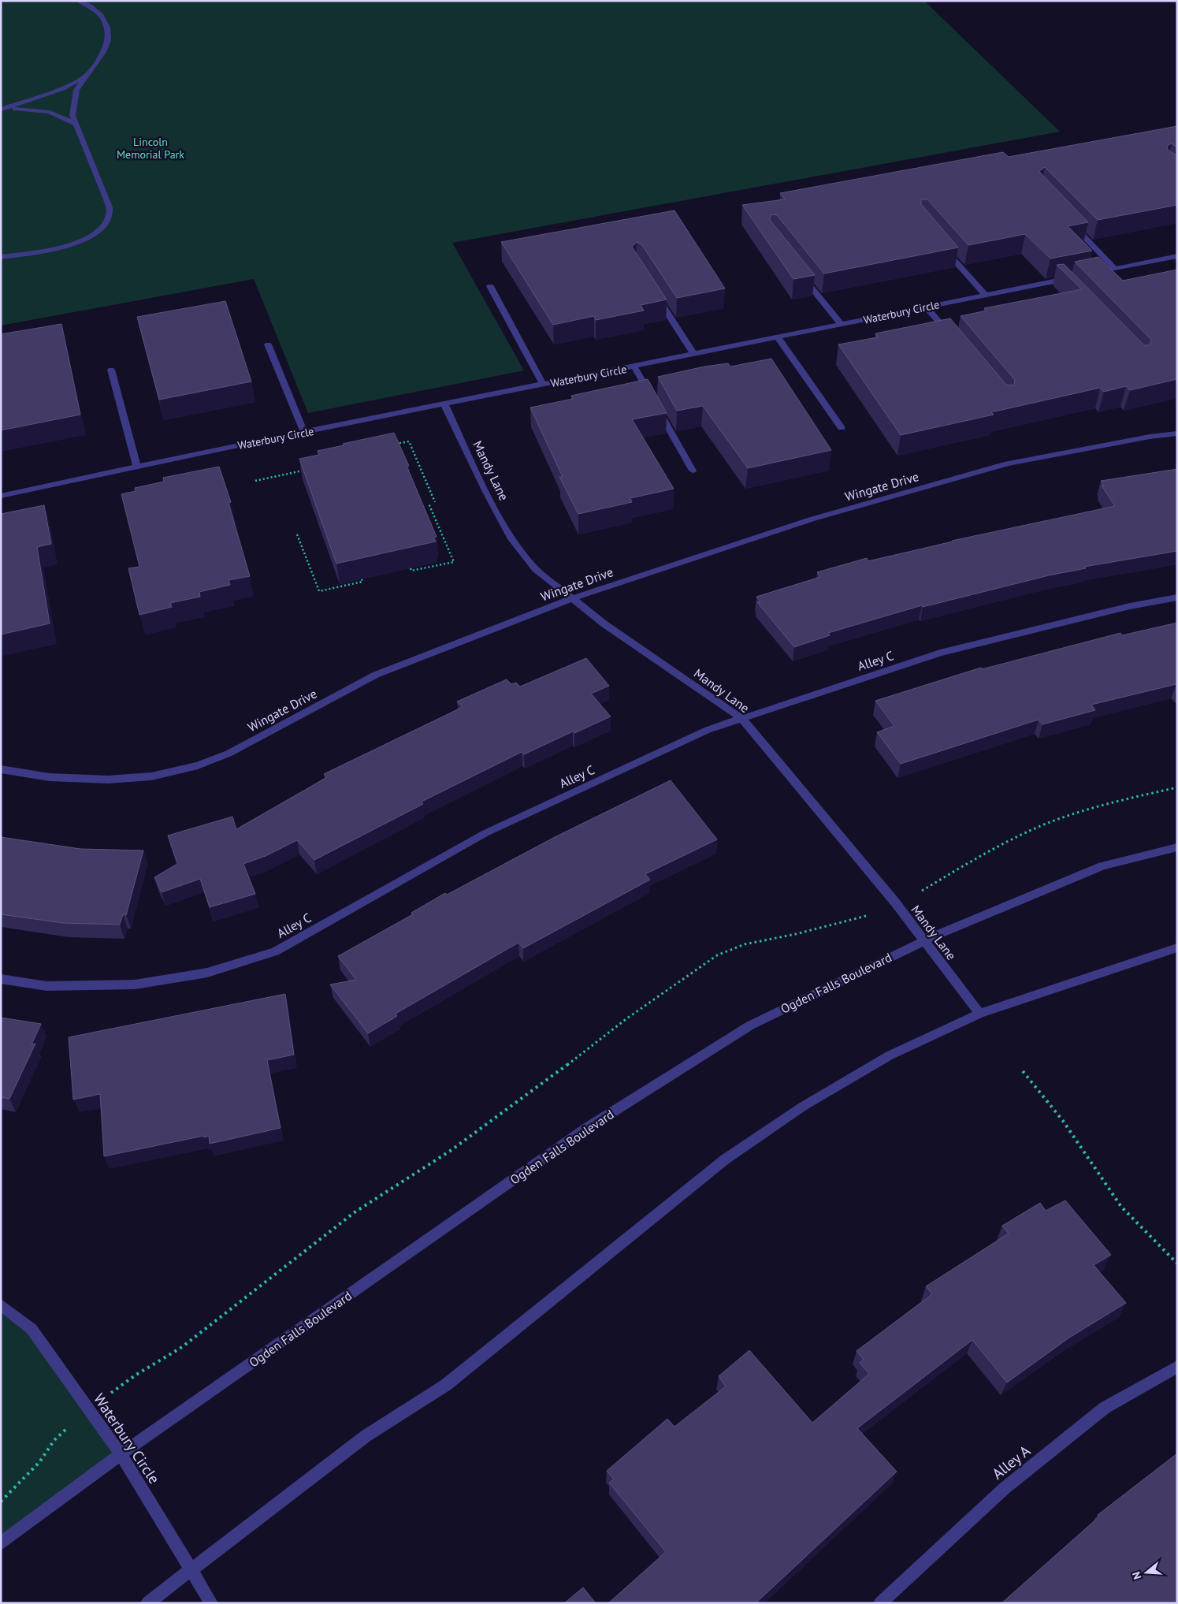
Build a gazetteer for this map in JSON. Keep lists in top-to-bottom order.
{
  "streets": {
    "street": [
      "Waterbury Circle",
      "Mandy Lane",
      "Wingate Drive",
      "Alley C",
      "Ogden Falls Boulevard",
      "Alley A"
    ]
  },
  "crossings": [
    ["Waterbury Circle", "Mandy Lane"],
    ["Waterbury Circle", "Ogden Falls Boulevard"],
    ["Mandy Lane", "Wingate Drive"],
    ["Mandy Lane", "Alley C"],
    ["Mandy Lane", "Ogden Falls Boulevard"]
  ],
  "parks": ["Lincoln Memorial Park"],
  "north": "left"
}
